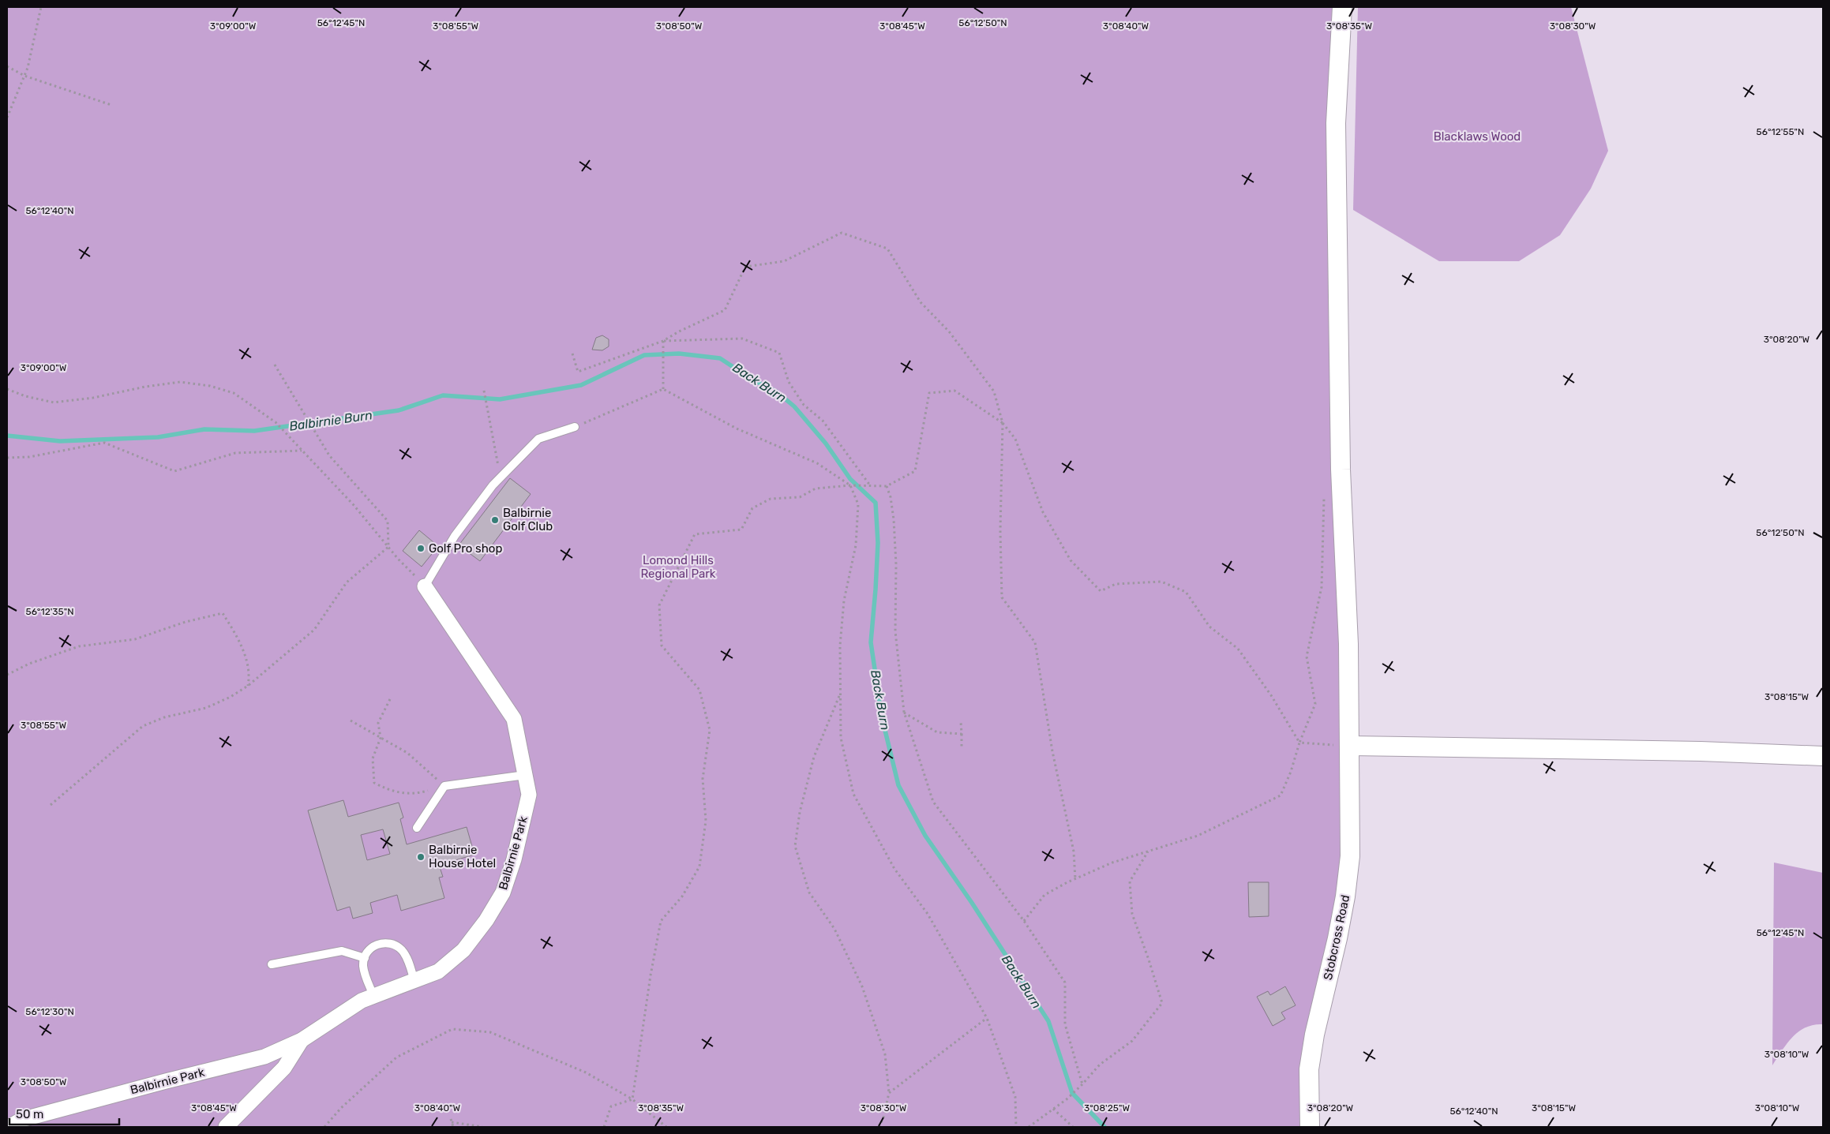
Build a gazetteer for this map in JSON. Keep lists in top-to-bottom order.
{
  "streets": {
    "street": ["Balbirnie Park", "Stobcross Road"]
  },
  "water": ["Back Burn", "Balbirnie Burn"],
  "parks": ["Blacklaws Wood", "Lomond Hills Regional Park"],
  "places": ["Balbirnie Golf Club", "Golf Pro shop", "Balbirnie House Hotel"],
  "scale_bar": "50 m",
  "coordinates": [
    "56°12'45\"N",
    "56°12'50\"N",
    "3°09'00\"W",
    "3°08'55\"W",
    "3°08'50\"W",
    "3°08'45\"W",
    "3°08'40\"W",
    "3°08'35\"W",
    "3°08'30\"W",
    "56°12'55\"N",
    "56°12'40\"N",
    "3°08'20\"W",
    "56°12'35\"N",
    "3°08'15\"W",
    "56°12'30\"N",
    "3°08'10\"W",
    "3°08'25\"W"
  ]
}
